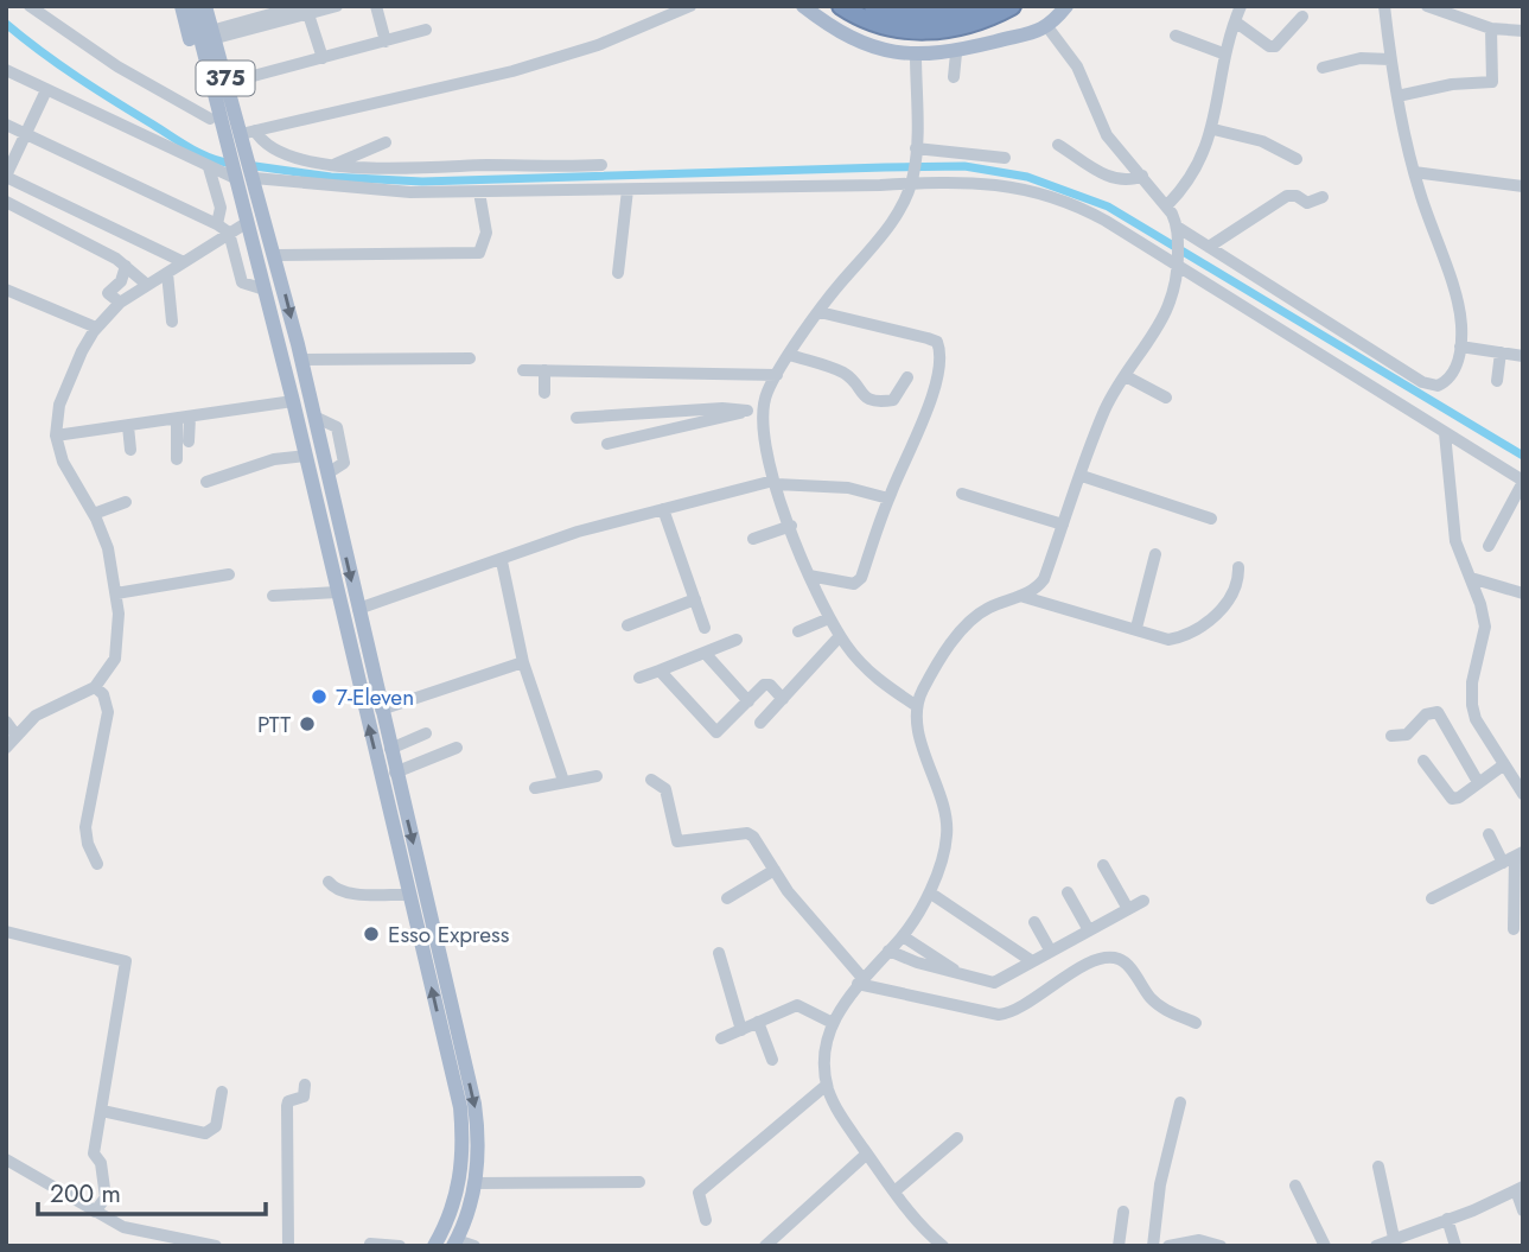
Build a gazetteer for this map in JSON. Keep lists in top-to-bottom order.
{
  "streets": {
    "main road": ["375"]
  },
  "places": ["7-Eleven", "PTT", "Esso Express"],
  "scale_bar": "200 m"
}
